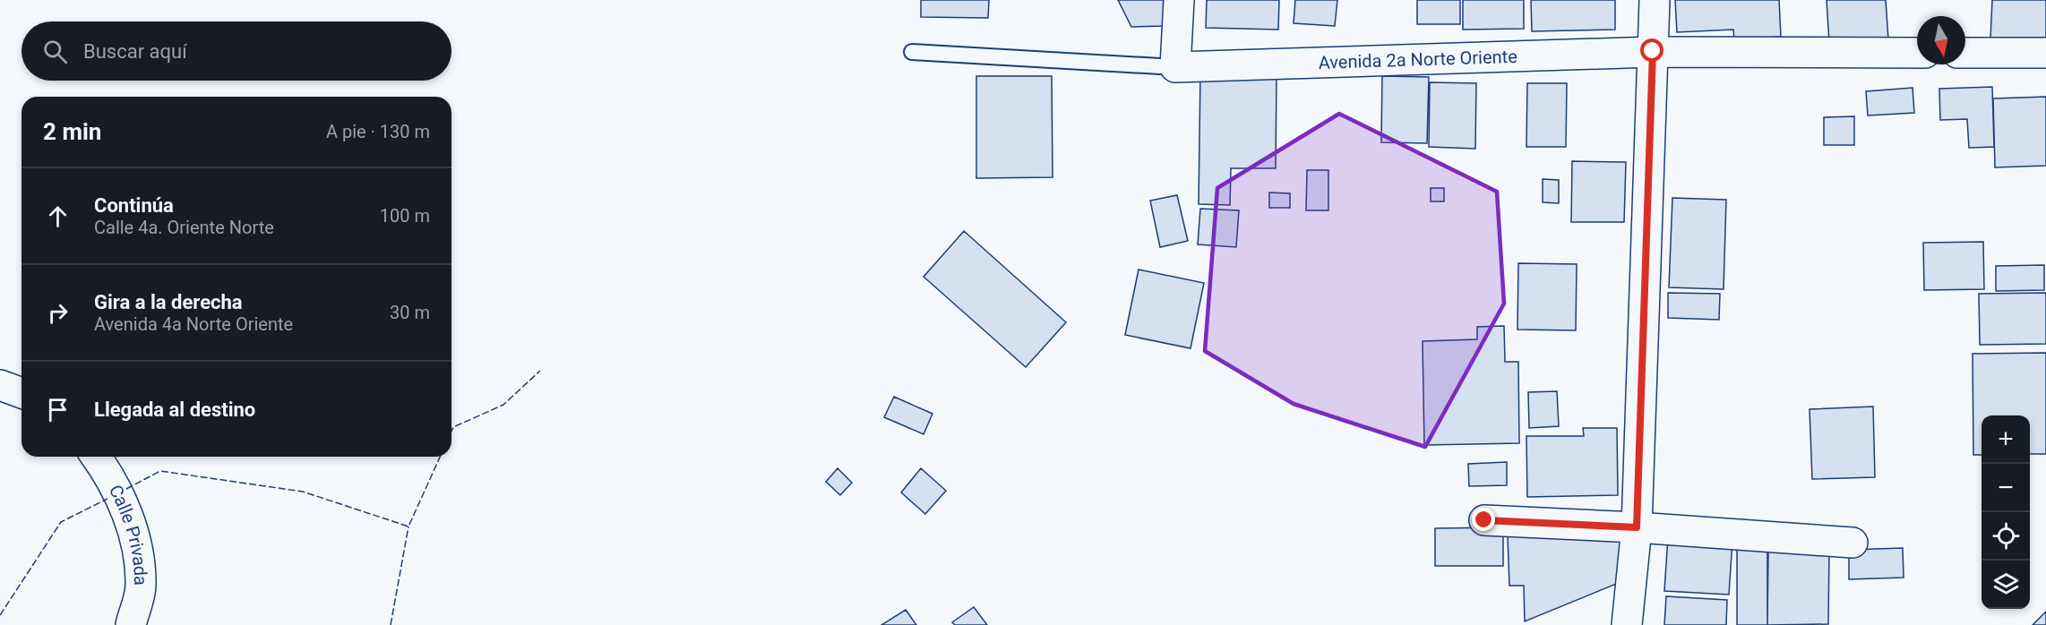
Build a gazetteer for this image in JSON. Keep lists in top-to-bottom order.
{
  "streets": {
    "street": ["Avenida 2a Norte Oriente", "Calle Privada"]
  },
  "north": "bottom",
  "page": {
    "search": "Buscar aquí",
    "heading": ["2 min", "A pie · 130 m"],
    "list": [
      ["Continúa", "Calle 4a. Oriente Norte", "100 m"],
      ["Gira a la derecha", "Avenida 4a Norte Oriente", "30 m"],
      "Llegada al destino"
    ],
    "map_buttons": ["+", "−"]
  }
}
